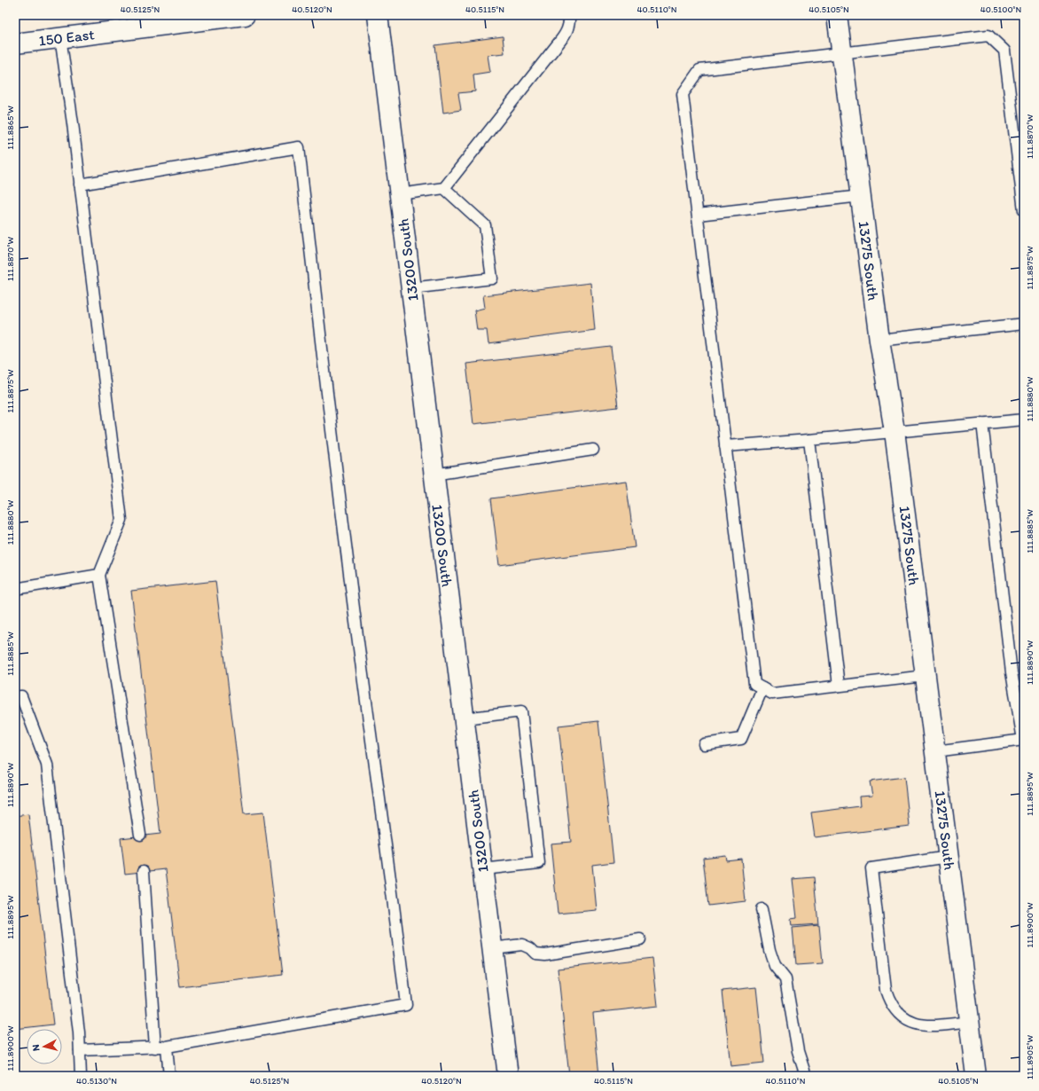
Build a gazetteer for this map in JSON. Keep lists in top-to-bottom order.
{
  "streets": {
    "street": ["150 East", "13200 South", "13275 South"]
  },
  "north": "left",
  "coordinates": [
    "40.5125°N",
    "40.5120°N",
    "40.5115°N",
    "40.5110°N",
    "40.5105°N",
    "40.5100°N",
    "111.8865°W",
    "111.8870°W",
    "111.8875°W",
    "111.8880°W",
    "111.8885°W",
    "111.8890°W",
    "111.8895°W",
    "111.8900°W",
    "111.8905°W",
    "40.5130°N"
  ]
}
